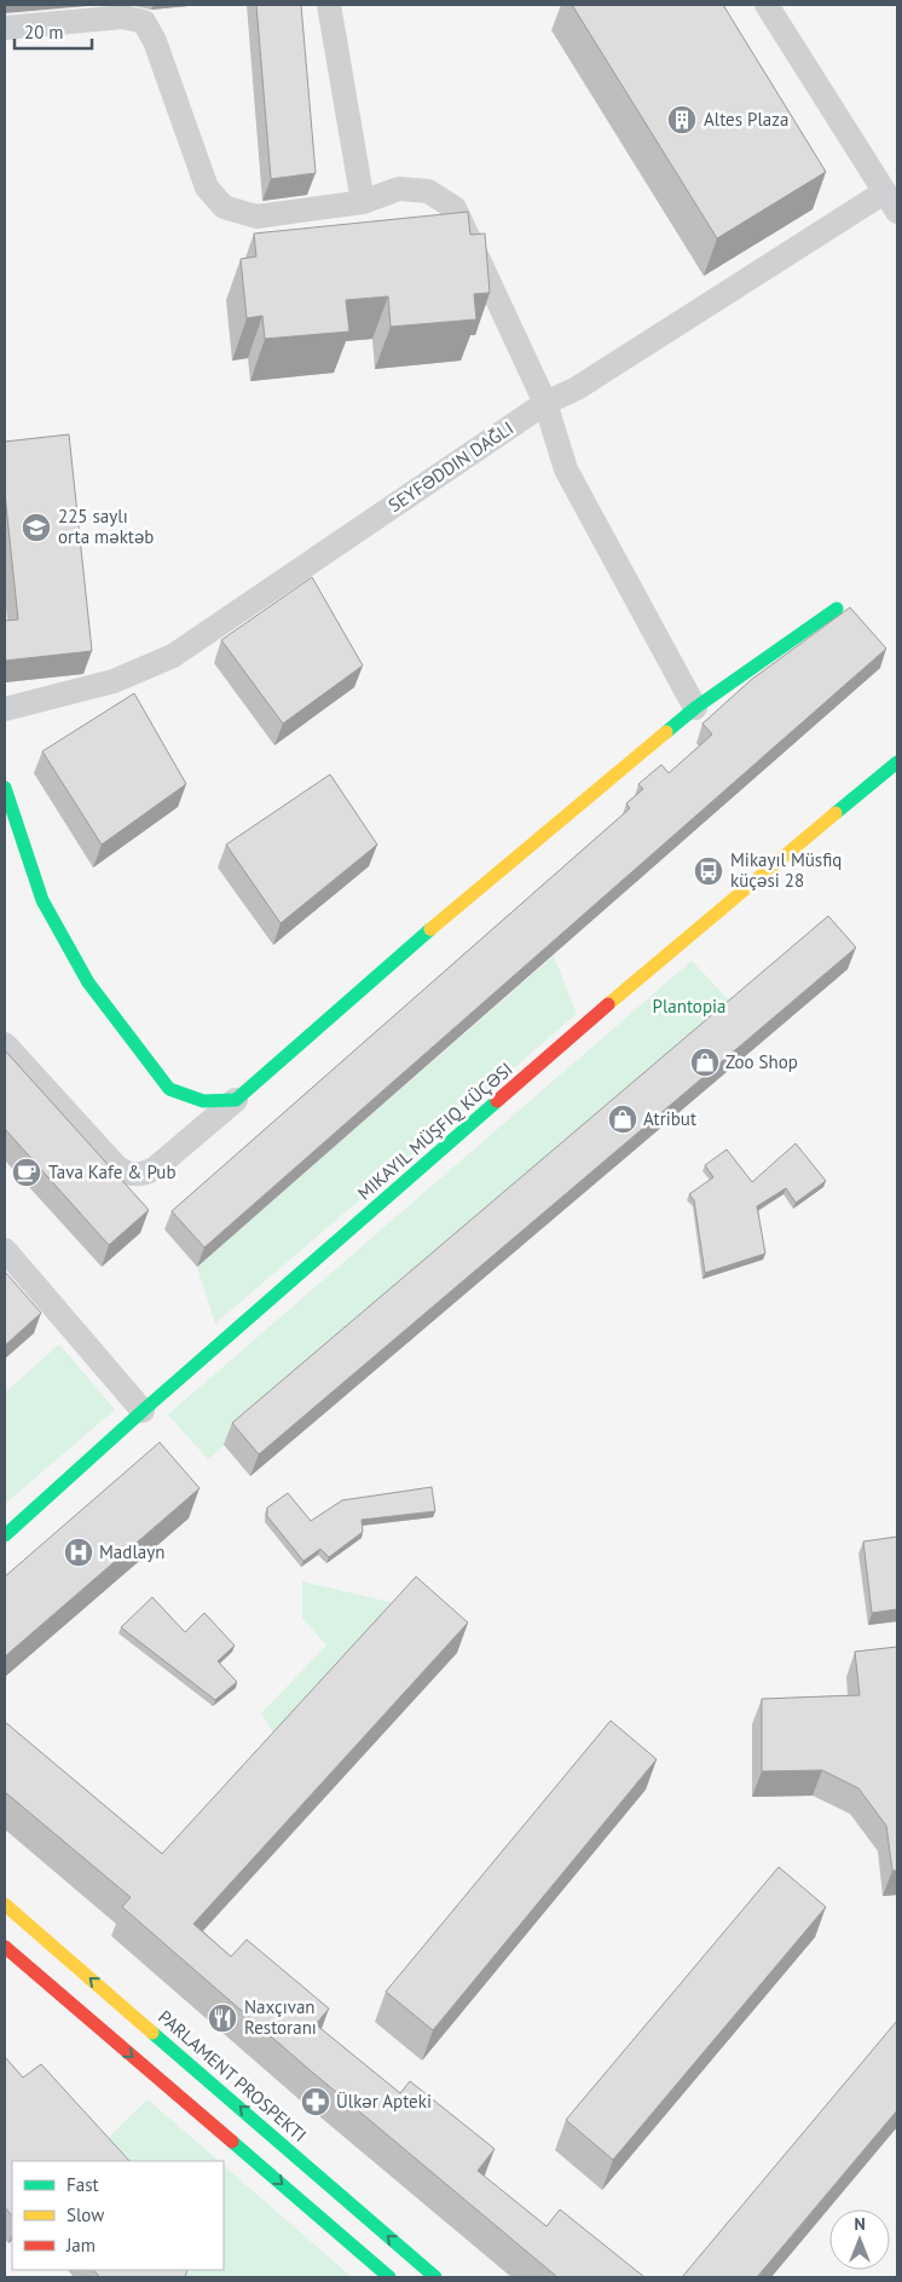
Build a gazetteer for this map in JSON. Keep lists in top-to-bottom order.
{
  "streets": {
    "main road": ["PARLAMENT PROSPEKTI"]
  },
  "parks": ["Plantopia"],
  "places": {
    "building": ["Altes Plaza"],
    "school or university": ["225 saylı orta məktəb"],
    "bus stop": ["Mikayıl Müsfiq küçəsi 28"],
    "shop": ["Zoo Shop", "Atribut"],
    "cafe": ["Tava Kafe & Pub"],
    "hospital": ["Madlayn"],
    "restaurant": ["Naxçıvan Restoranı"],
    "pharmacy": ["Ülkər Apteki"]
  },
  "legend": ["Fast", "Slow", "Jam"],
  "scale_bar": "20 m",
  "north": "top"
}
